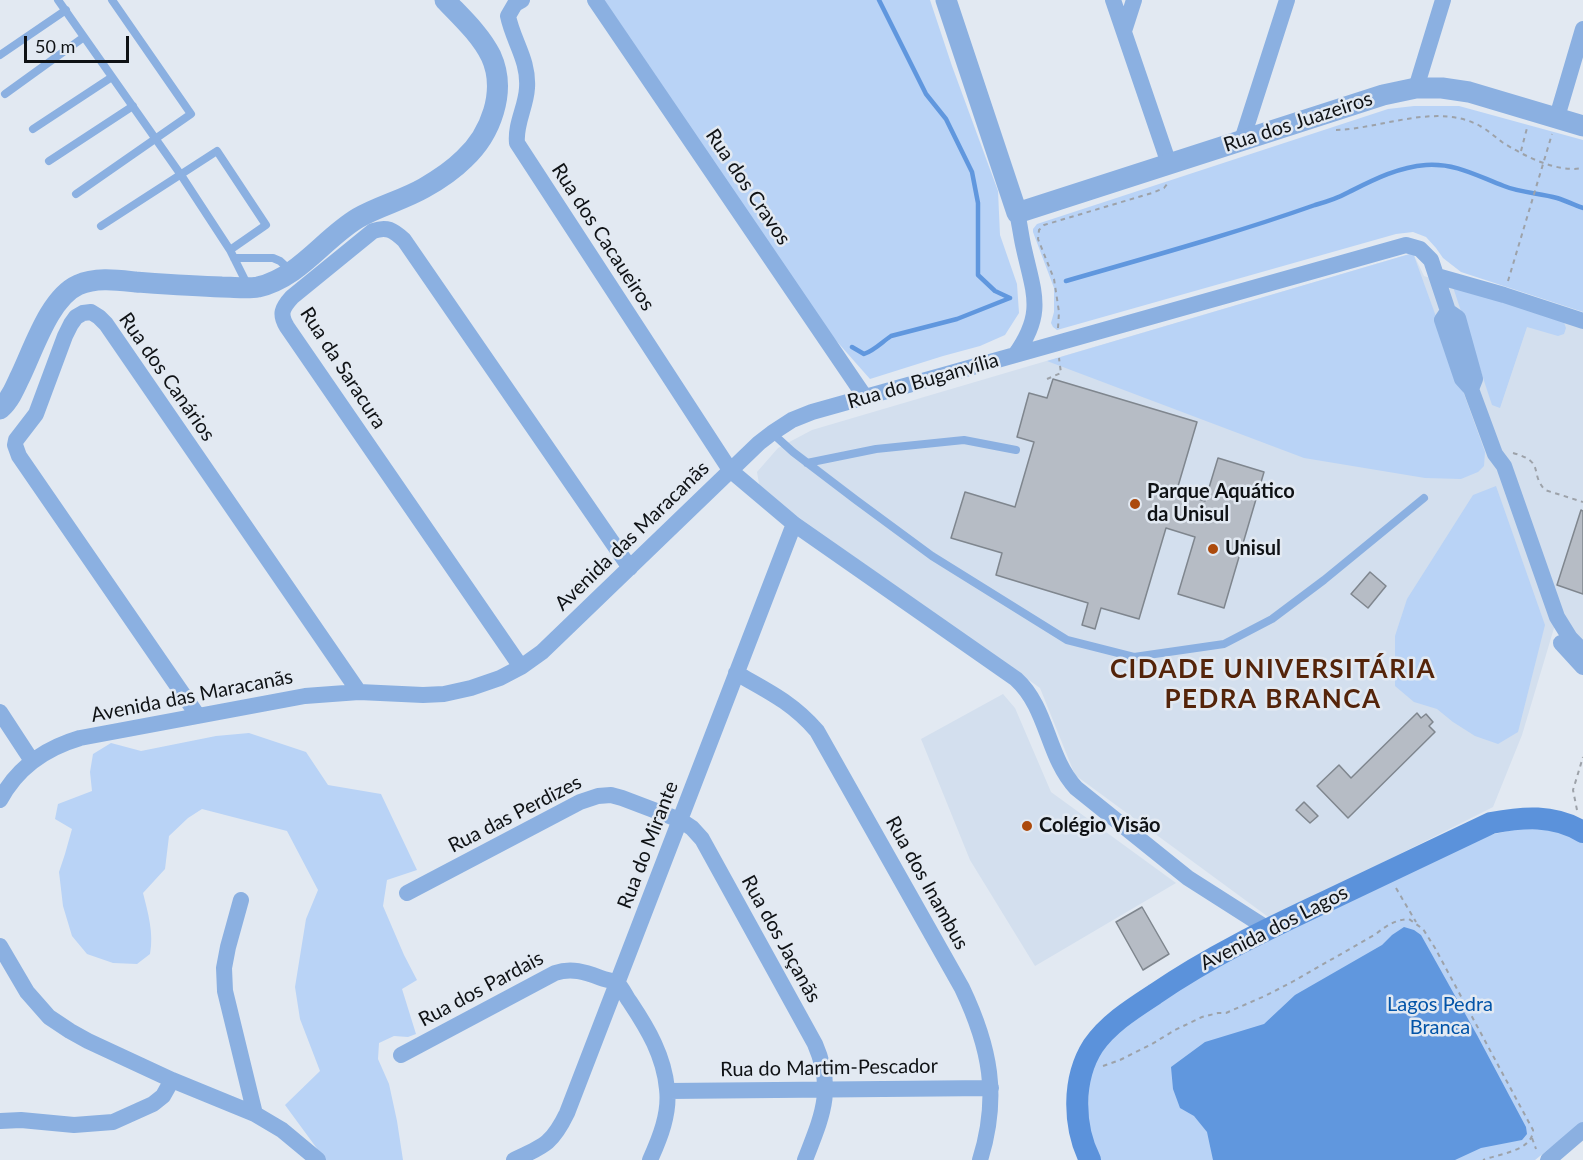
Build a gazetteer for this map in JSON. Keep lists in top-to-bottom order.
{
  "streets": {
    "main road": ["Avenida dos Lagos"],
    "street": [
      "Rua dos Juazeiros",
      "Rua dos Cravos",
      "Rua dos Cacaueiros",
      "Rua da Saracura",
      "Rua dos Canários",
      "Rua do Buganvília",
      "Avenida das Maracanãs",
      "Rua das Perdizes",
      "Rua do Mirante",
      "Rua dos Inambus",
      "Rua dos Jaçanãs",
      "Rua dos Pardais",
      "Rua do Martim-Pescador"
    ]
  },
  "crossings": [
    ["Rua dos Juazeiros", "Rua do Buganvília"],
    ["Rua dos Cravos", "Rua do Buganvília"],
    ["Rua dos Cacaueiros", "Rua do Buganvília"],
    ["Rua dos Cacaueiros", "Avenida das Maracanãs"],
    ["Rua da Saracura", "Avenida das Maracanãs"],
    ["Rua dos Canários", "Avenida das Maracanãs"],
    ["Rua do Buganvília", "Avenida das Maracanãs"],
    ["Avenida das Maracanãs", "Rua do Mirante"],
    ["Avenida das Maracanãs", "Avenida dos Lagos"],
    ["Rua das Perdizes", "Rua do Mirante"],
    ["Rua das Perdizes", "Rua dos Jaçanãs"],
    ["Rua do Mirante", "Rua dos Inambus"],
    ["Rua do Mirante", "Rua dos Jaçanãs"],
    ["Rua do Mirante", "Rua dos Pardais"],
    ["Rua dos Inambus", "Rua do Martim-Pescador"],
    ["Rua dos Jaçanãs", "Rua do Martim-Pescador"]
  ],
  "districts": ["CIDADE UNIVERSITÁRIA PEDRA BRANCA"],
  "parks": ["Lagos Pedra Branca"],
  "places": ["Parque Aquático da Unisul", "Unisul", "Colégio Visão"],
  "scale_bar": "50 m"
}
